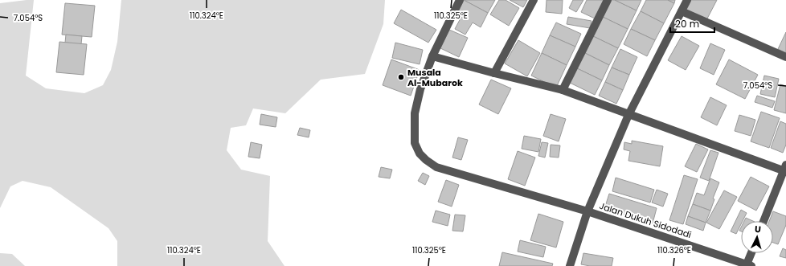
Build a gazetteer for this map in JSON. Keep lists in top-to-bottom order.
{
  "streets": {
    "street": ["Jalan Dukuh Sidodadi"]
  },
  "places": ["Musala Al-Mubarok"],
  "scale_bar": "20 m",
  "north": "top",
  "coordinates": [
    "110.324°E",
    "110.325°E",
    "7.054°S",
    "110.326°E"
  ]
}
